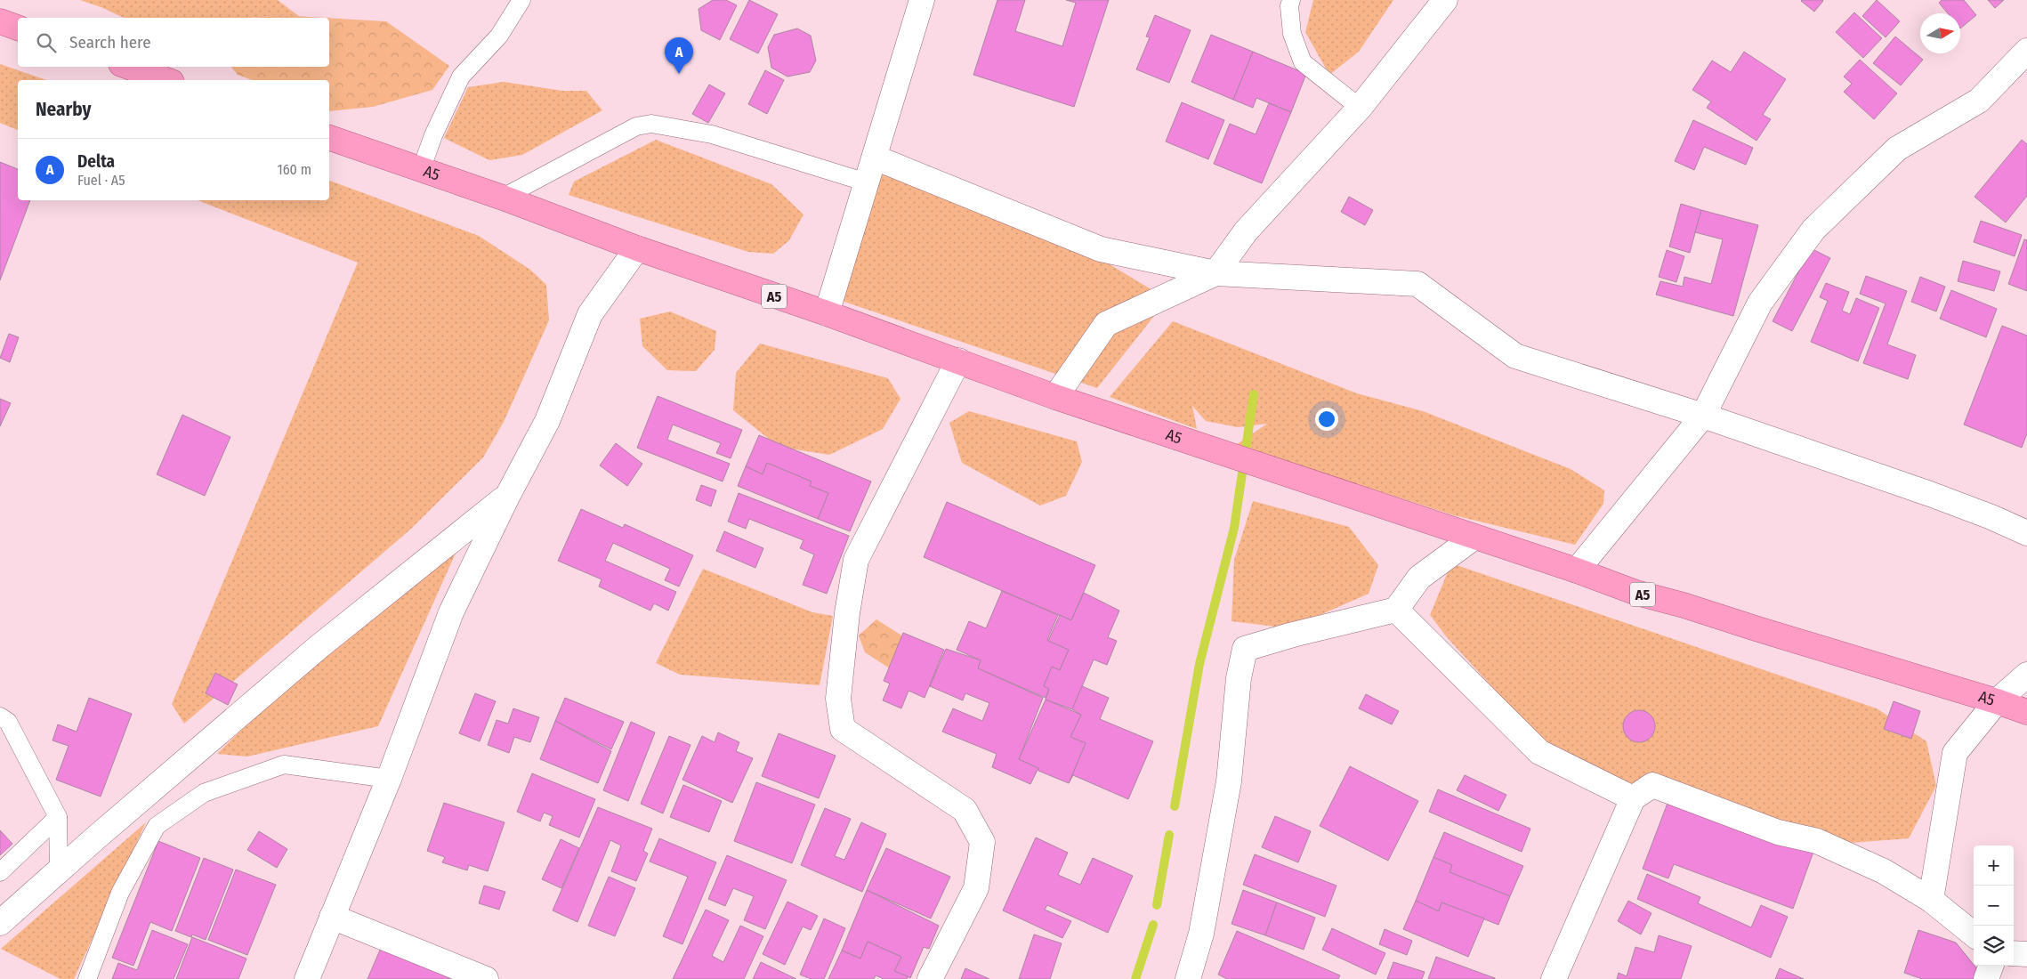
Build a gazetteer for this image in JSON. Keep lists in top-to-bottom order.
{
  "streets": {
    "highway": ["A5"]
  },
  "north": "right",
  "page": {
    "search": "Search here",
    "pins": "A",
    "heading": "Nearby",
    "list": [
      {
        "mark": "A",
        "name": "Delta",
        "note": "Fuel · A5",
        "value": "160 m"
      }
    ],
    "map_buttons": ["+", "−"]
  }
}
